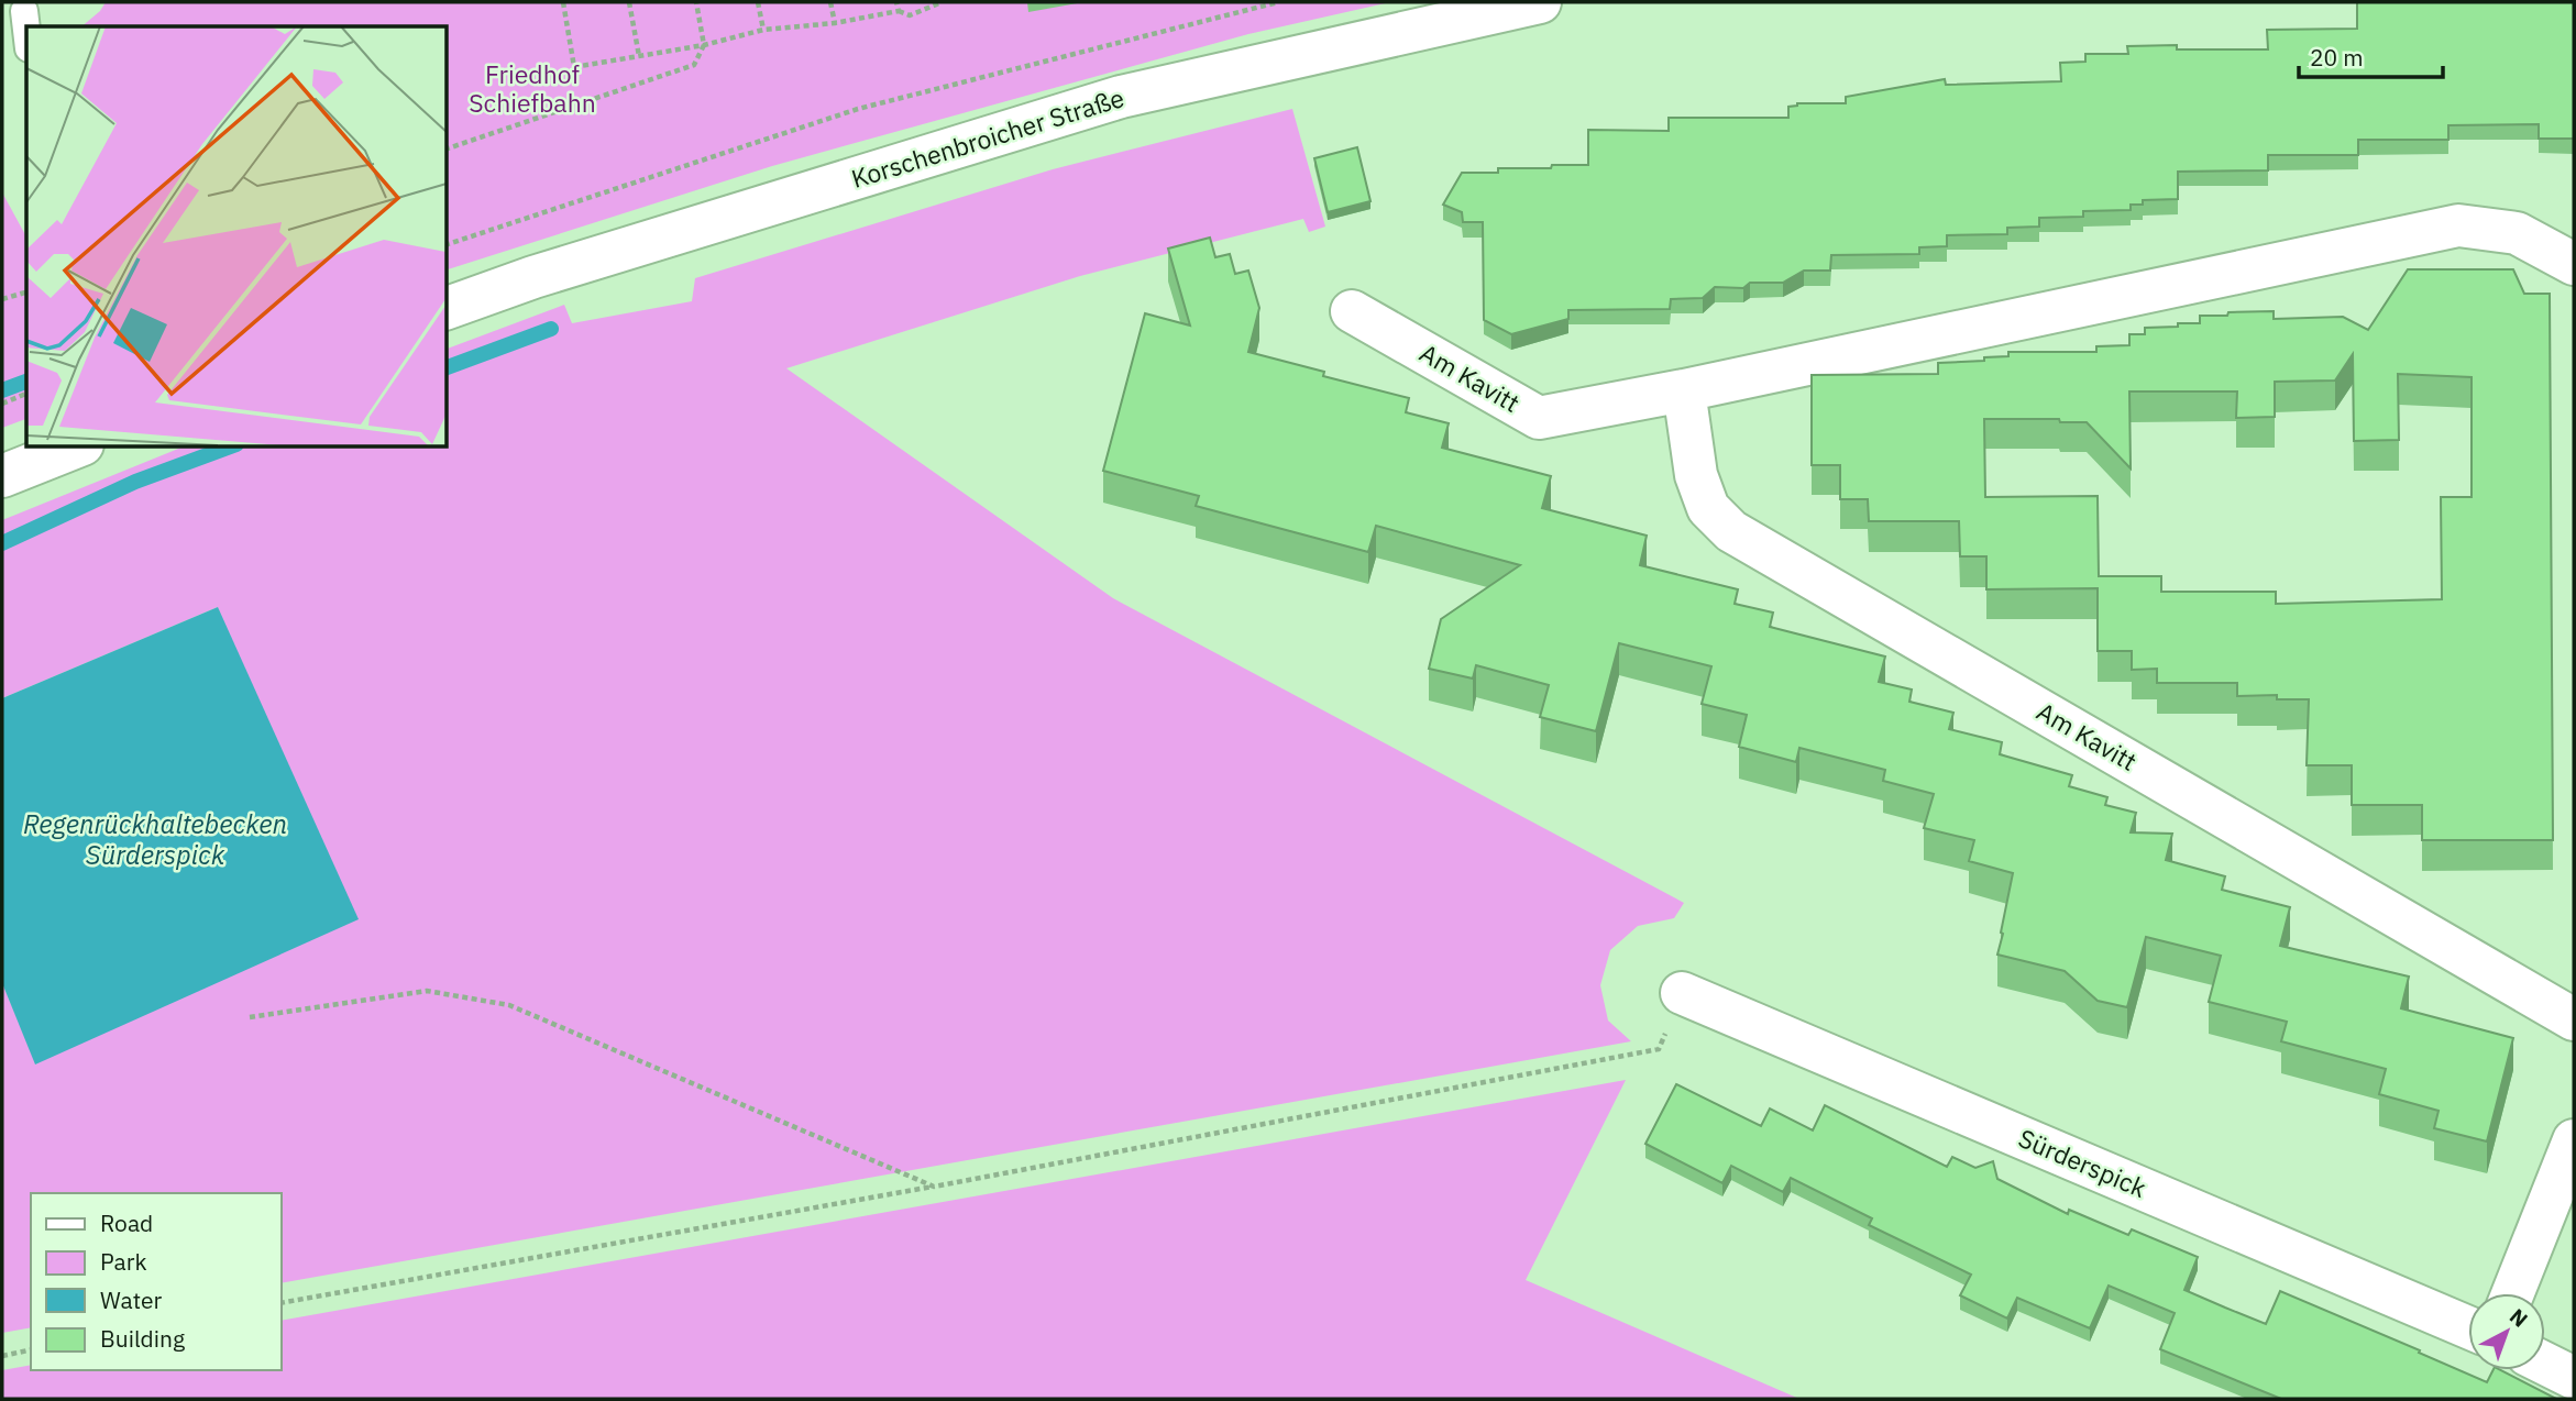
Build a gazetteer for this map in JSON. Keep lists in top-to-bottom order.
{
  "streets": {
    "street": ["Korschenbroicher Straße", "Am Kavitt", "Sürderspick"]
  },
  "water": ["Regenrückhaltebecken Sürderspick"],
  "parks": ["Friedhof Schiefbahn"],
  "legend": [
    "Road",
    "Park",
    "Water",
    "Building"
  ],
  "scale_bar": "20 m",
  "north": "top right"
}
